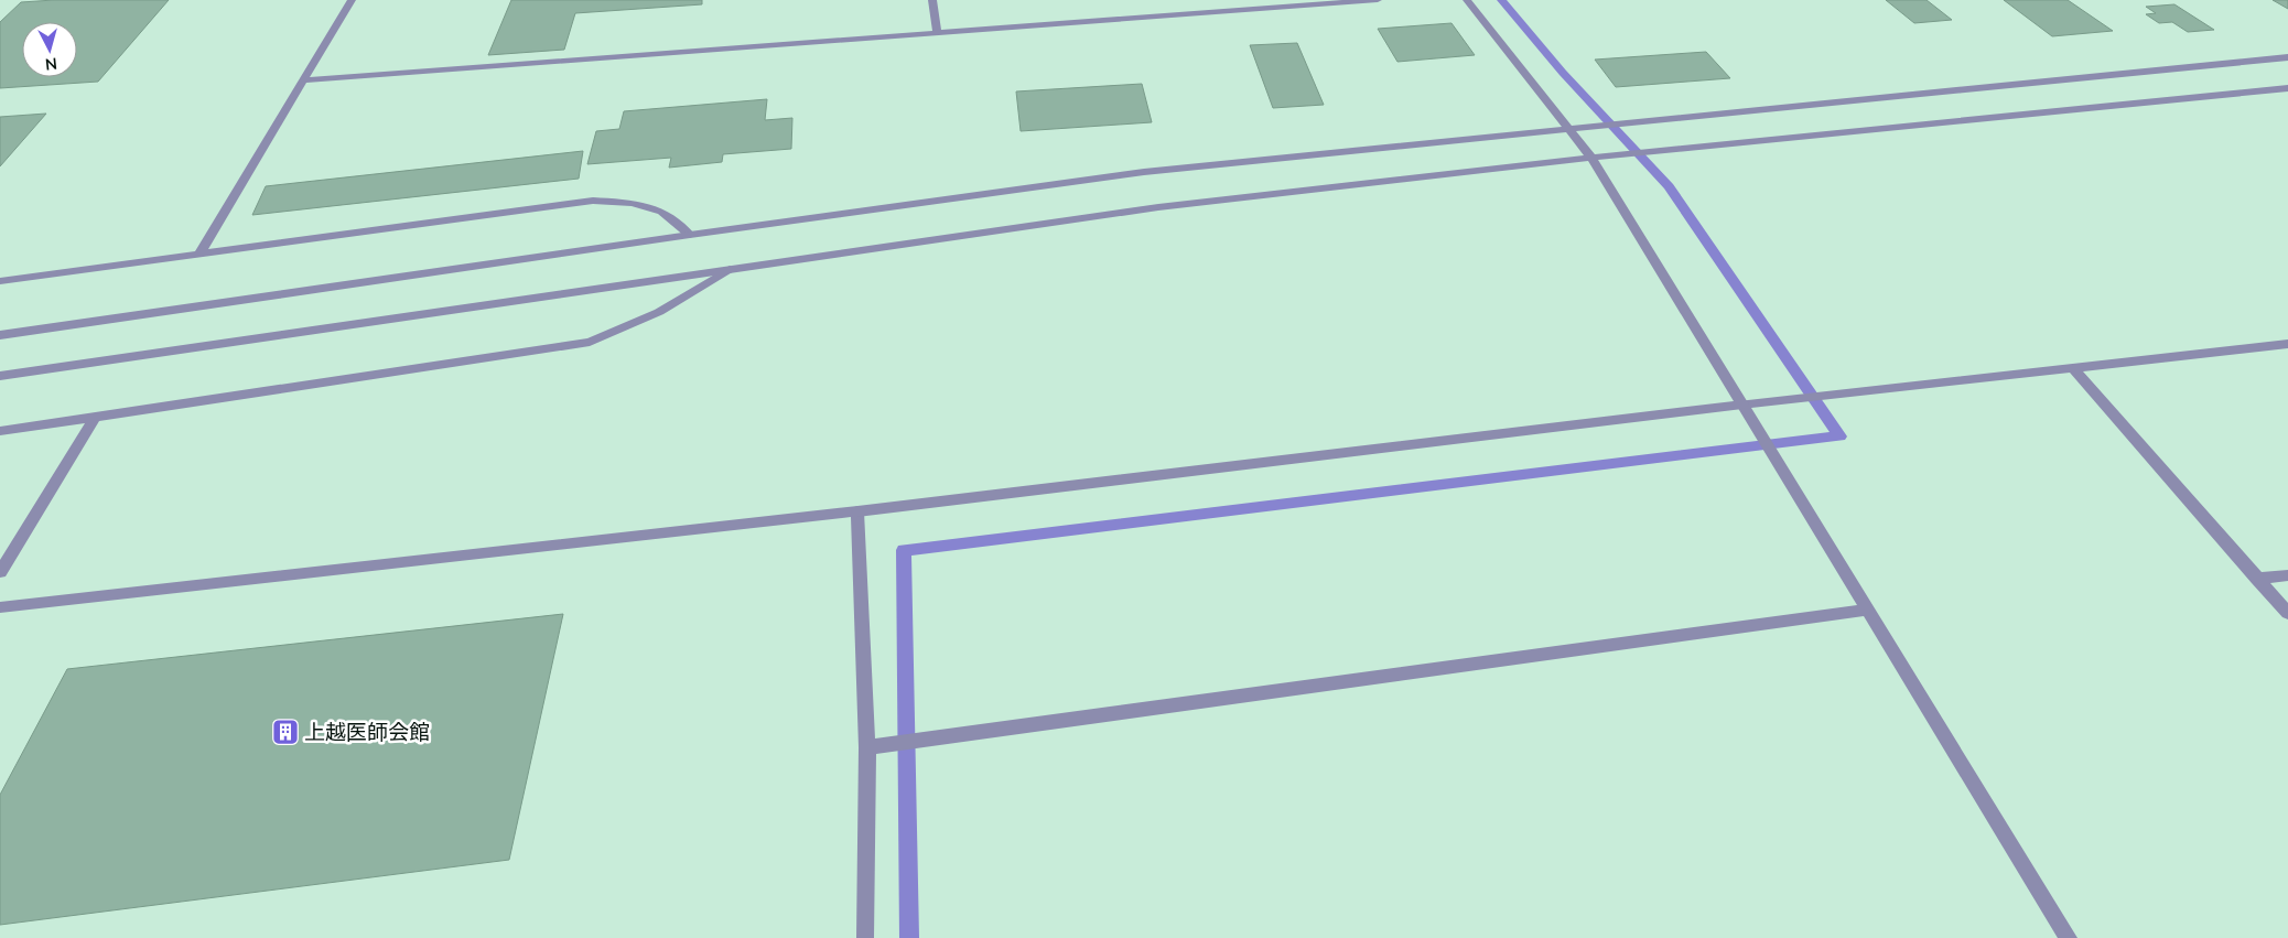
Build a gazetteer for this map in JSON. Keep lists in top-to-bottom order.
{
  "places": {
    "building": ["上越医師会館"]
  },
  "north": "bottom"
}
